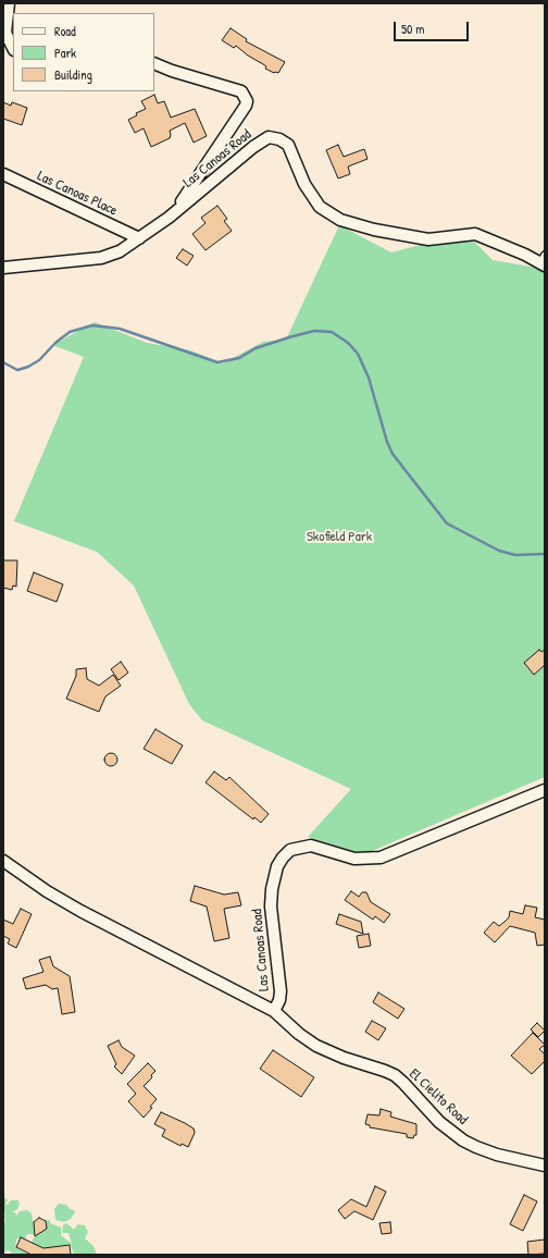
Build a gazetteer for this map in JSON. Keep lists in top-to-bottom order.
{
  "streets": {
    "street": ["Las Canoas Road", "Las Canoas Place", "El Cielito Road"]
  },
  "crossings": [
    ["Las Canoas Road", "Las Canoas Place"],
    ["Las Canoas Road", "El Cielito Road"]
  ],
  "parks": ["Skofield Park"],
  "legend": ["Road", "Park", "Building"],
  "scale_bar": "50 m"
}
